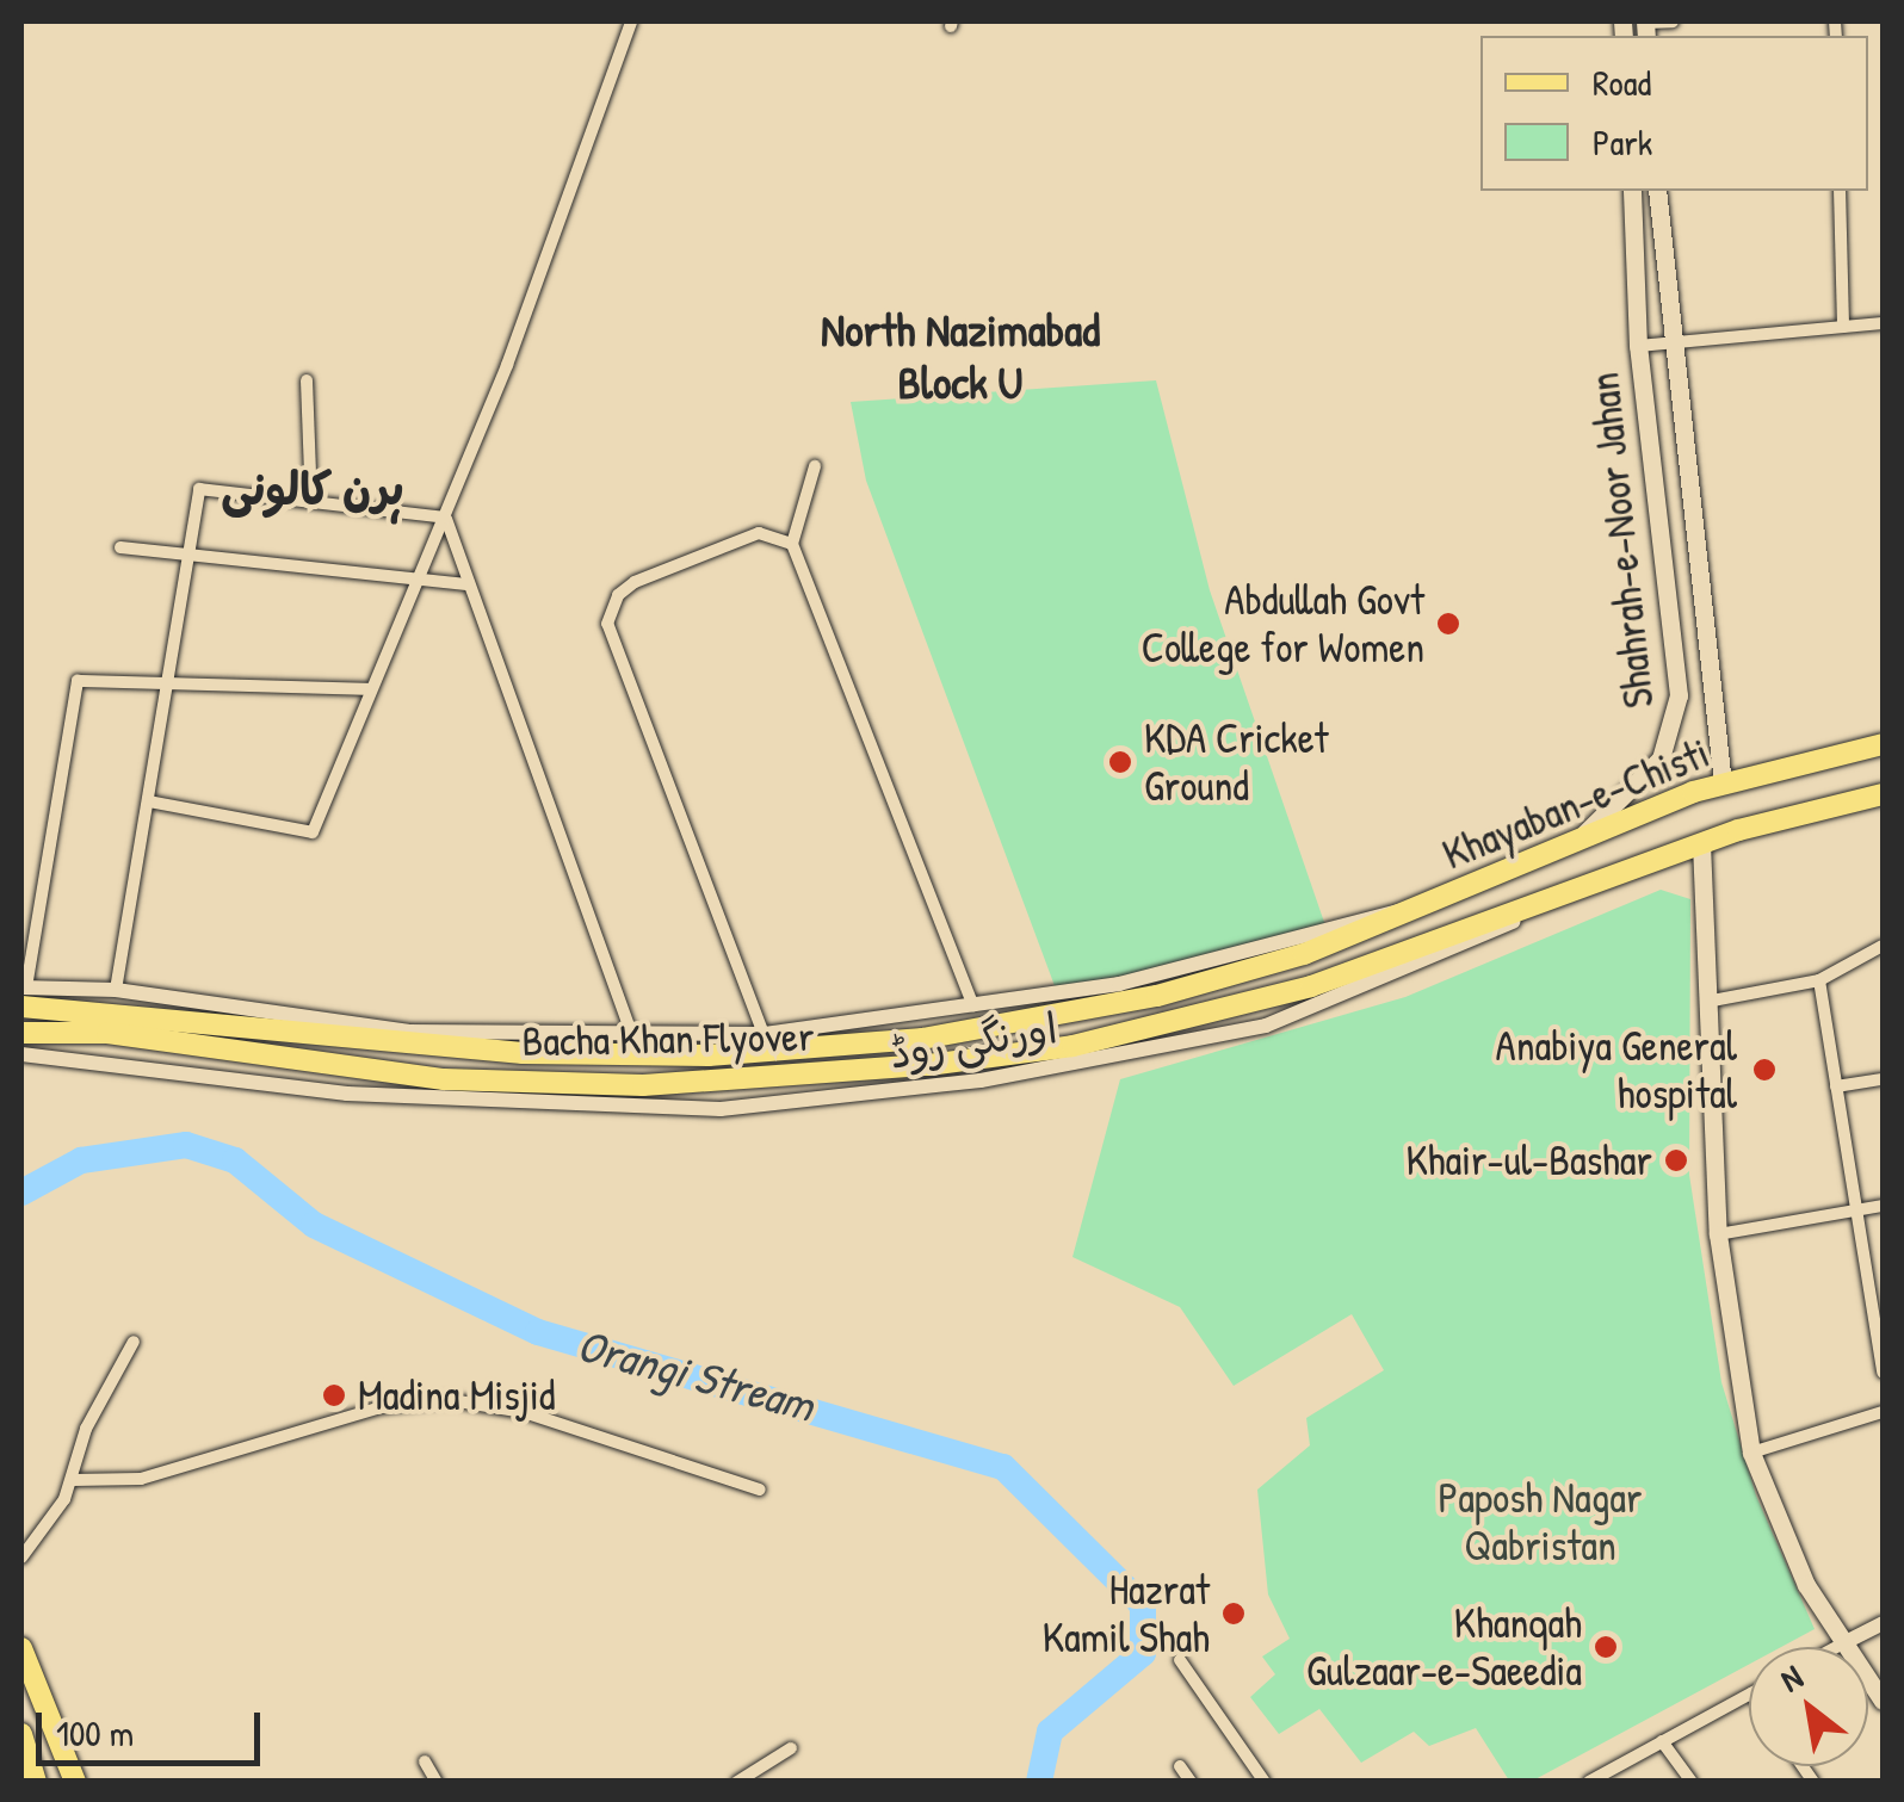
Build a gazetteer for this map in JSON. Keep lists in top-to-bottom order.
{
  "streets": {
    "main road": ["Shahrah-e-Noor Jahan", "Khayaban-e-Chisti", "Bacha Khan Flyover"],
    "street": ["اورنگی روڈ"]
  },
  "crossings": [
    ["Shahrah-e-Noor Jahan", "Khayaban-e-Chisti"],
    ["Khayaban-e-Chisti", "Bacha Khan Flyover"],
    ["Khayaban-e-Chisti", "اورنگی روڈ"],
    ["Bacha Khan Flyover", "اورنگی روڈ"]
  ],
  "districts": ["North Nazimabad Block U", "ہرن کالونی"],
  "water": ["Orangi Stream"],
  "parks": ["Paposh Nagar Qabristan"],
  "places": [
    "Abdullah Govt College for Women",
    "KDA Cricket Ground",
    "Anabiya General hospital",
    "Khair-ul-Bashar",
    "Madina Misjid",
    "Hazrat Kamil Shah",
    "Khanqah Gulzaar-e-Saeedia"
  ],
  "legend": ["Road", "Park"],
  "scale_bar": "100 m",
  "north": "top left"
}
